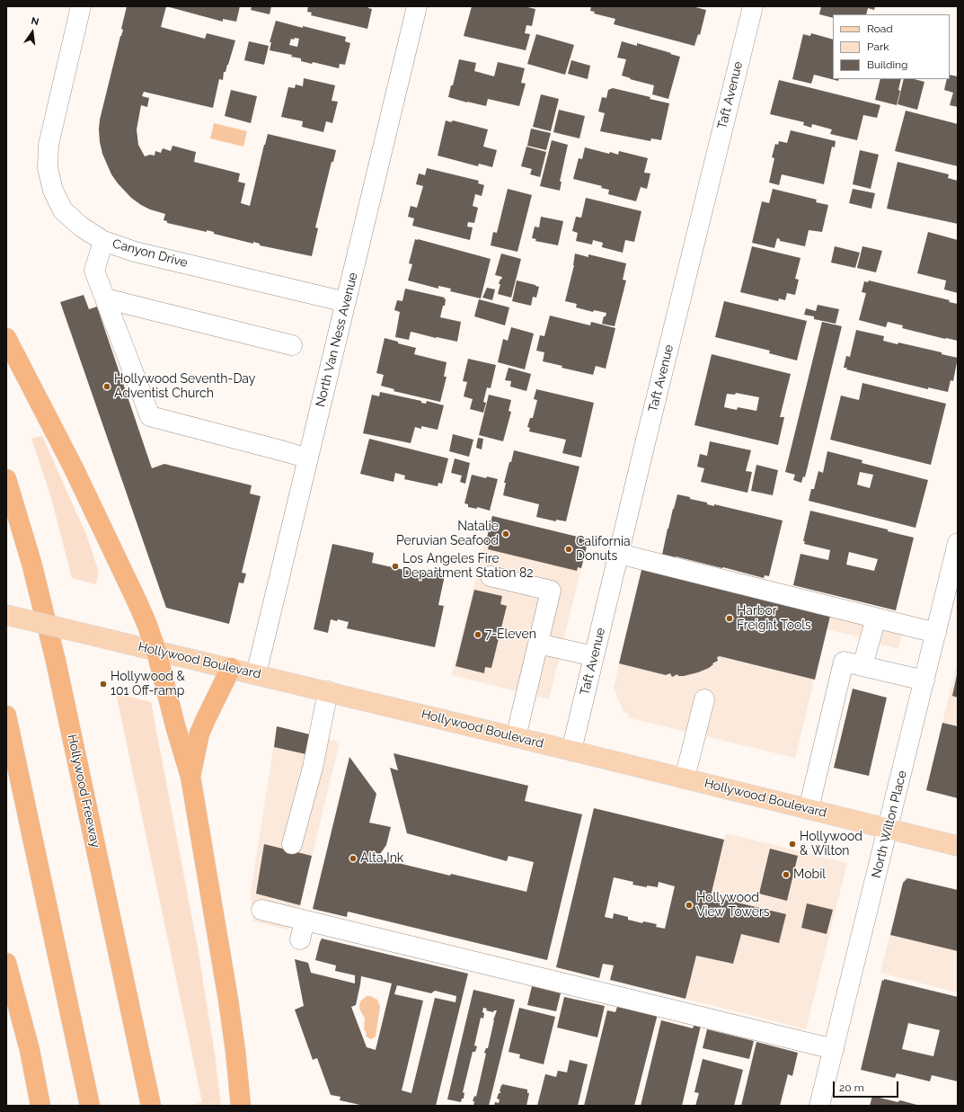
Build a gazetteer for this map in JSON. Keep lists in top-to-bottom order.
{
  "streets": {
    "highway": ["Hollywood Freeway"],
    "main road": ["Hollywood Boulevard"],
    "street": [
      "Taft Avenue",
      "Canyon Drive",
      "North Van Ness Avenue",
      "North Wilton Place"
    ]
  },
  "crossings": [
    ["Taft Avenue", "Hollywood Boulevard"],
    ["Canyon Drive", "North Van Ness Avenue"],
    ["North Van Ness Avenue", "Hollywood Boulevard"],
    ["Hollywood Boulevard", "North Wilton Place"]
  ],
  "places": [
    "Hollywood Seventh-Day Adventist Church",
    "Natalie Peruvian Seafood",
    "California Donuts",
    "Los Angeles Fire Department Station 82",
    "Harbor Freight Tools",
    "7-Eleven",
    "Hollywood & 101 Off-ramp",
    "Hollywood & Wilton",
    "Alta Ink",
    "Mobil",
    "Hollywood View Towers"
  ],
  "legend": ["Road", "Park", "Building"],
  "scale_bar": "20 m",
  "north": "top"
}
